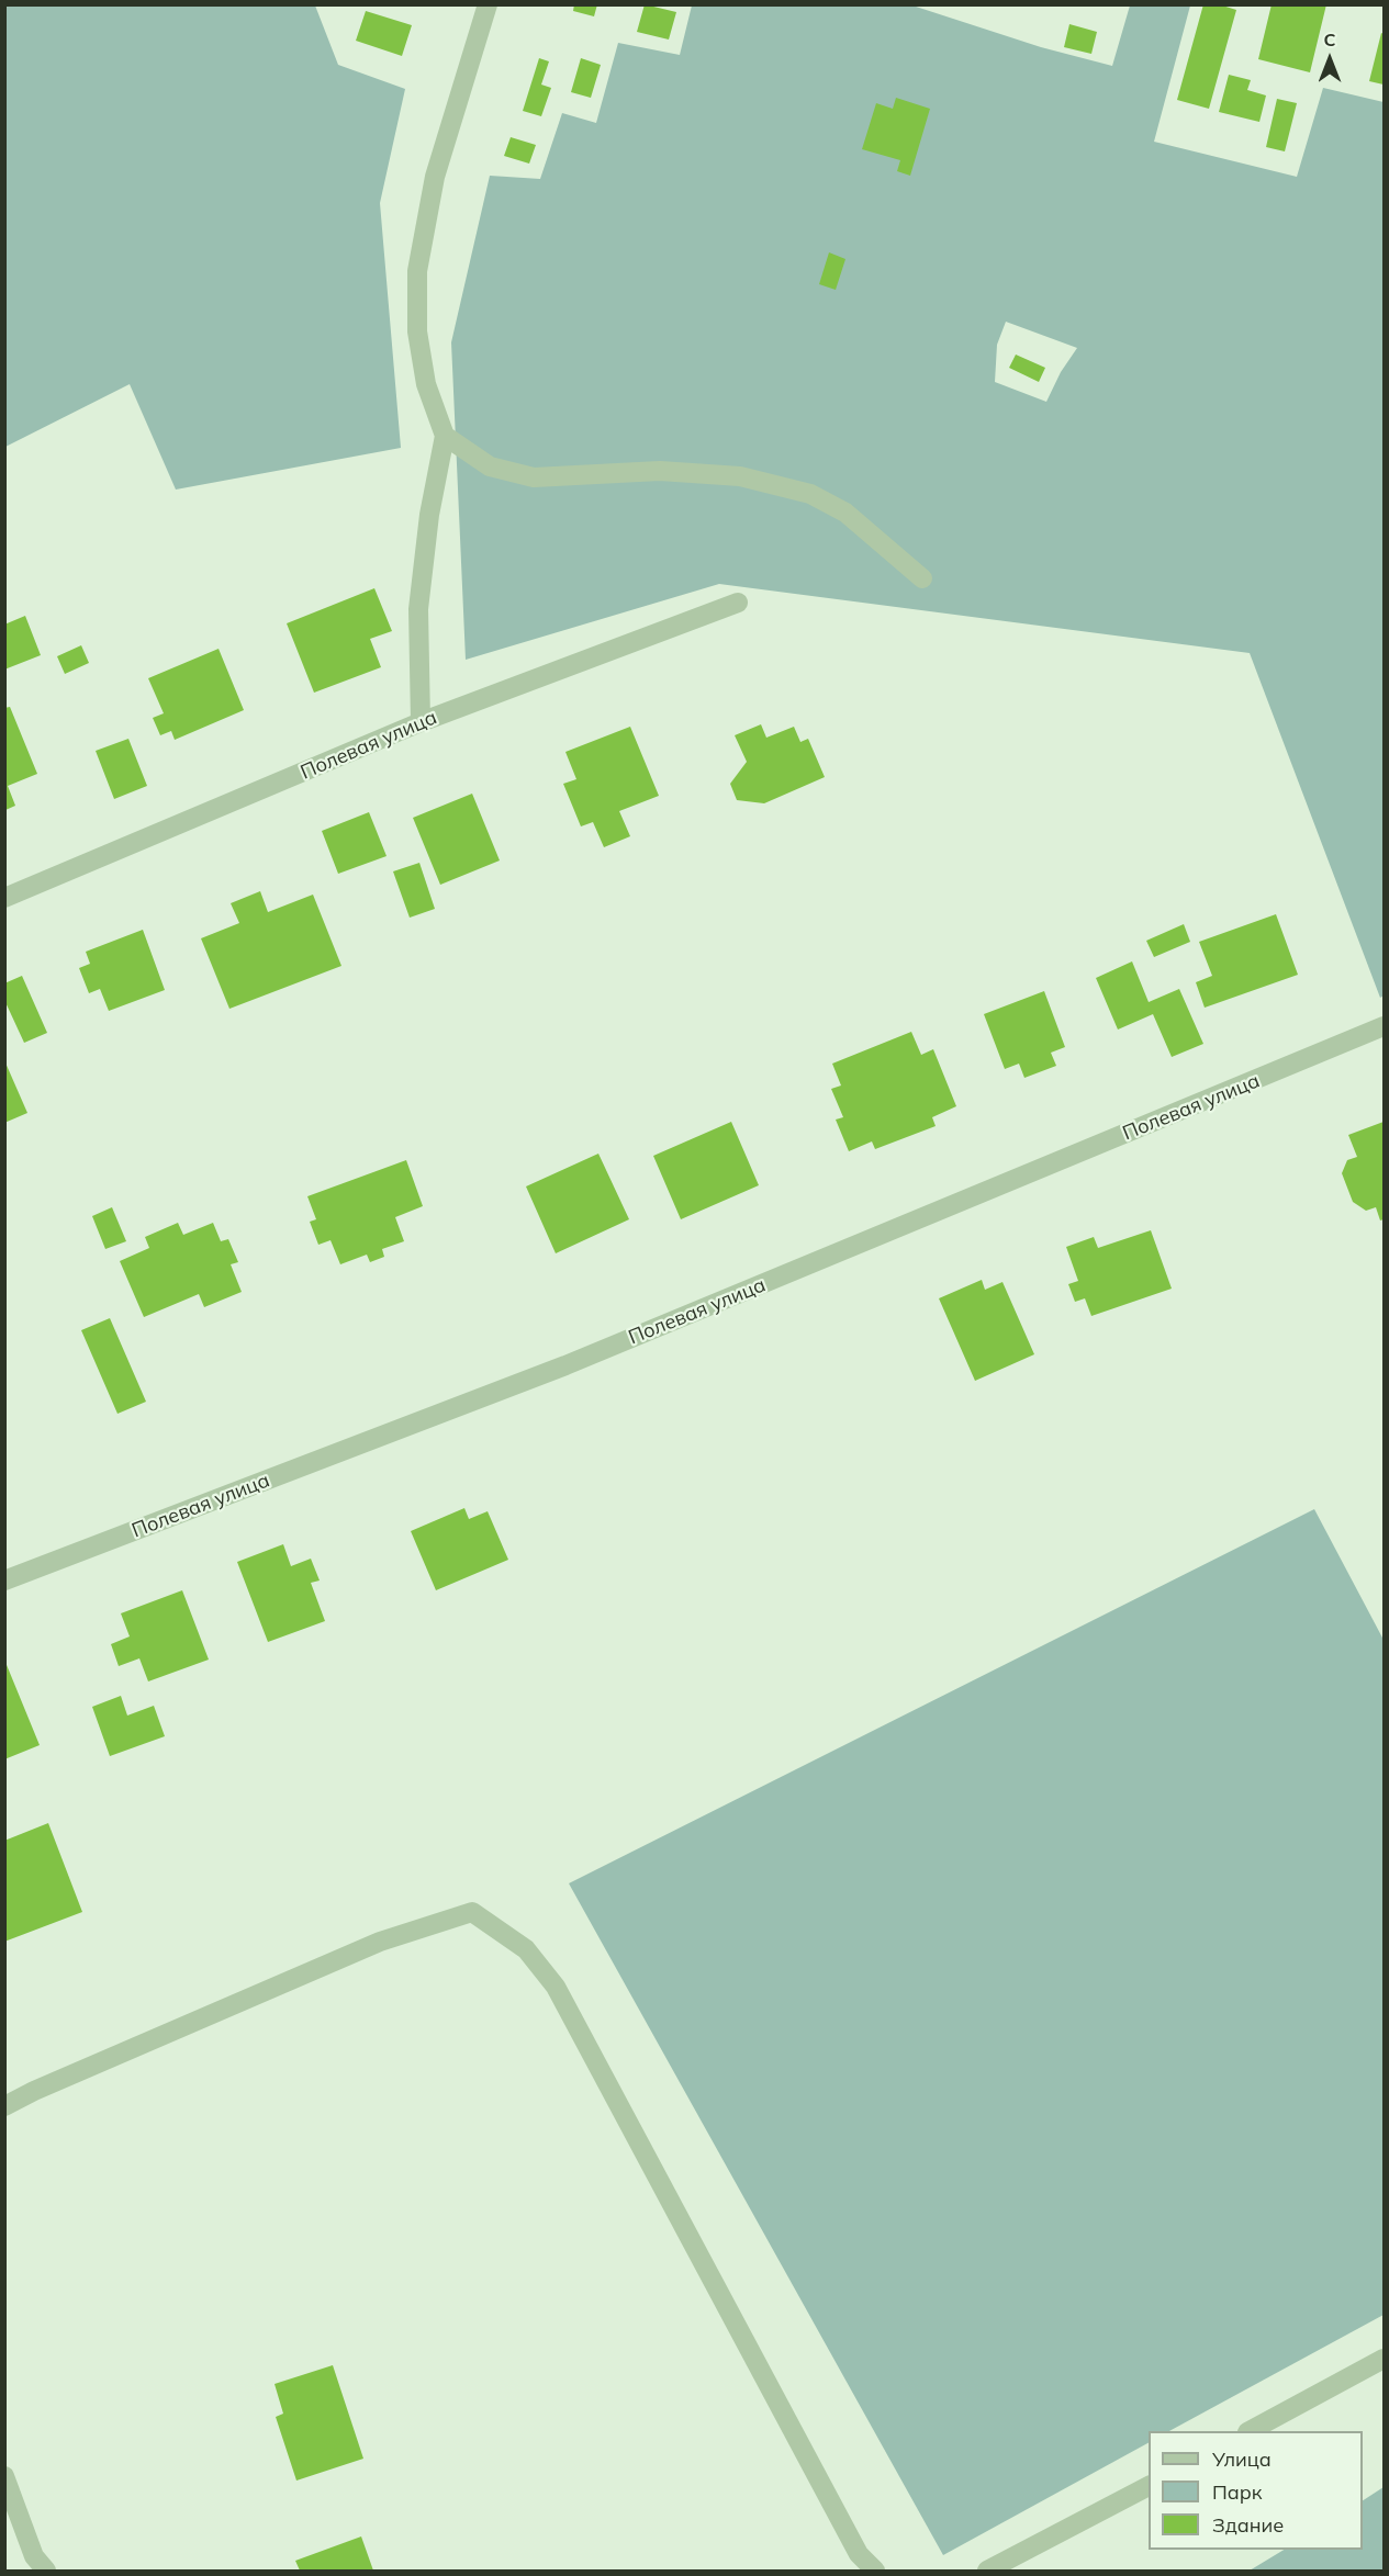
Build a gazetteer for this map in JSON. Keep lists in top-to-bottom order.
{
  "streets": {
    "street": ["Полевая улица"]
  },
  "legend": ["Улица", "Парк", "Здание"],
  "north": "top"
}
